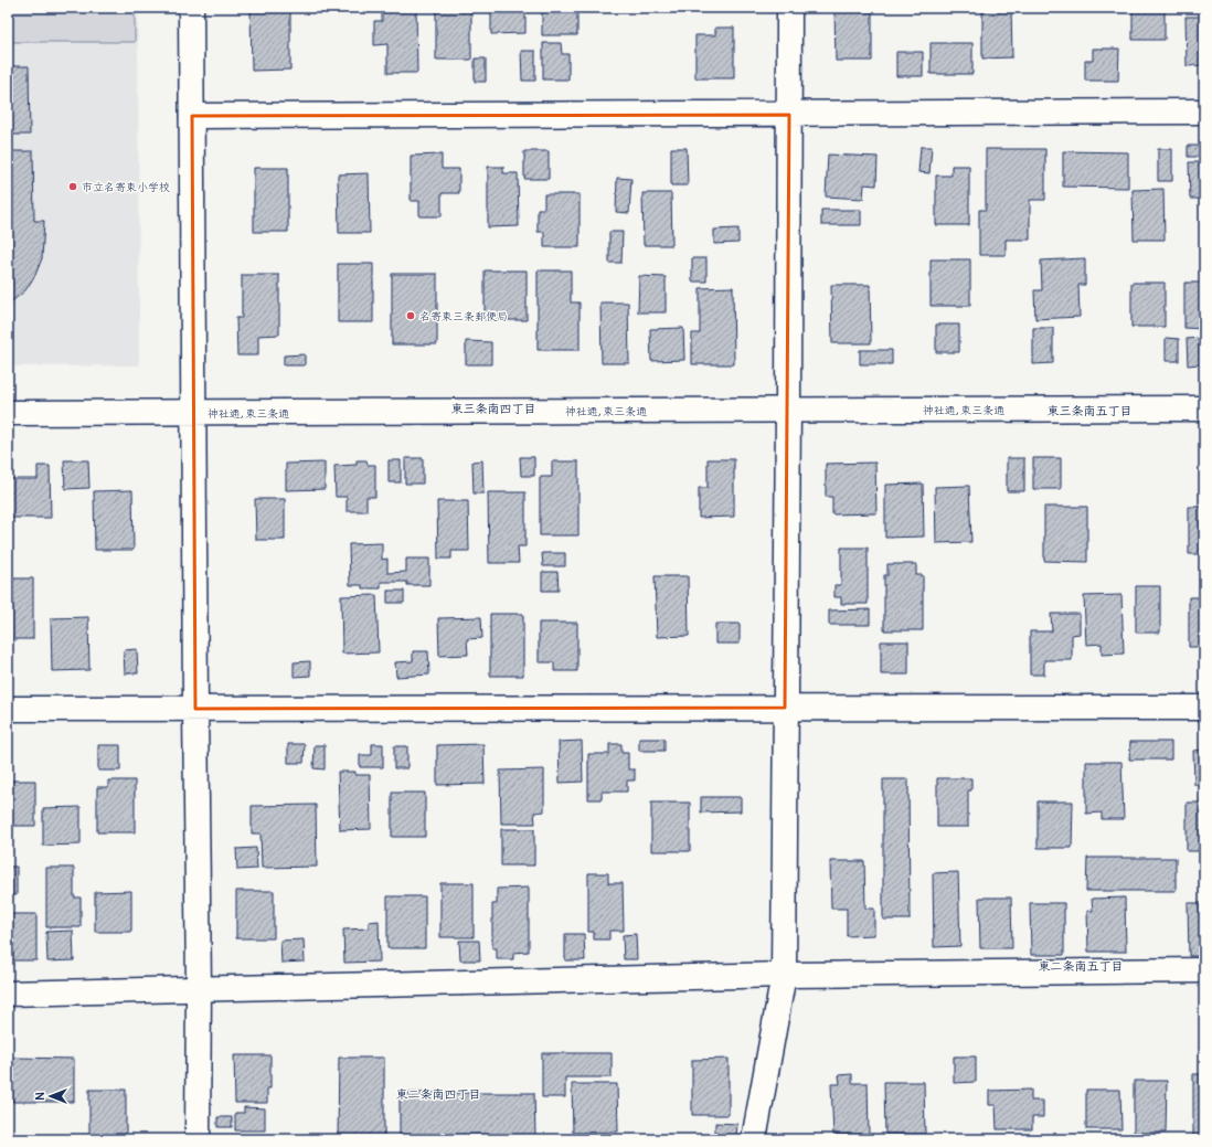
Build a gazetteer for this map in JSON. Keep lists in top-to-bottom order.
{
  "streets": {
    "street": ["神社通, 東三条通"]
  },
  "districts": [
    "東三条南四丁目",
    "東三条南五丁目",
    "東二条南五丁目",
    "東二条南四丁目"
  ],
  "places": ["市立名寄東小学校", "名寄東三条郵便局"],
  "north": "left"
}
